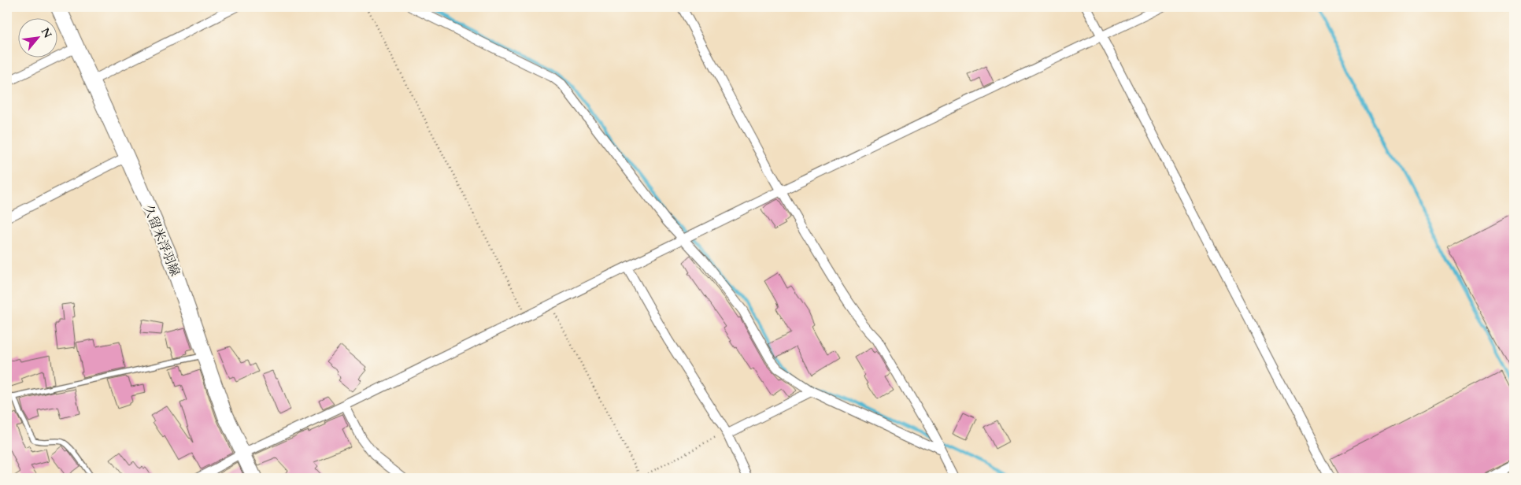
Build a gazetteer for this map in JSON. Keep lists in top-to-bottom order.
{
  "streets": {
    "main road": ["久留米浮羽線"]
  },
  "north": "top right"
}
